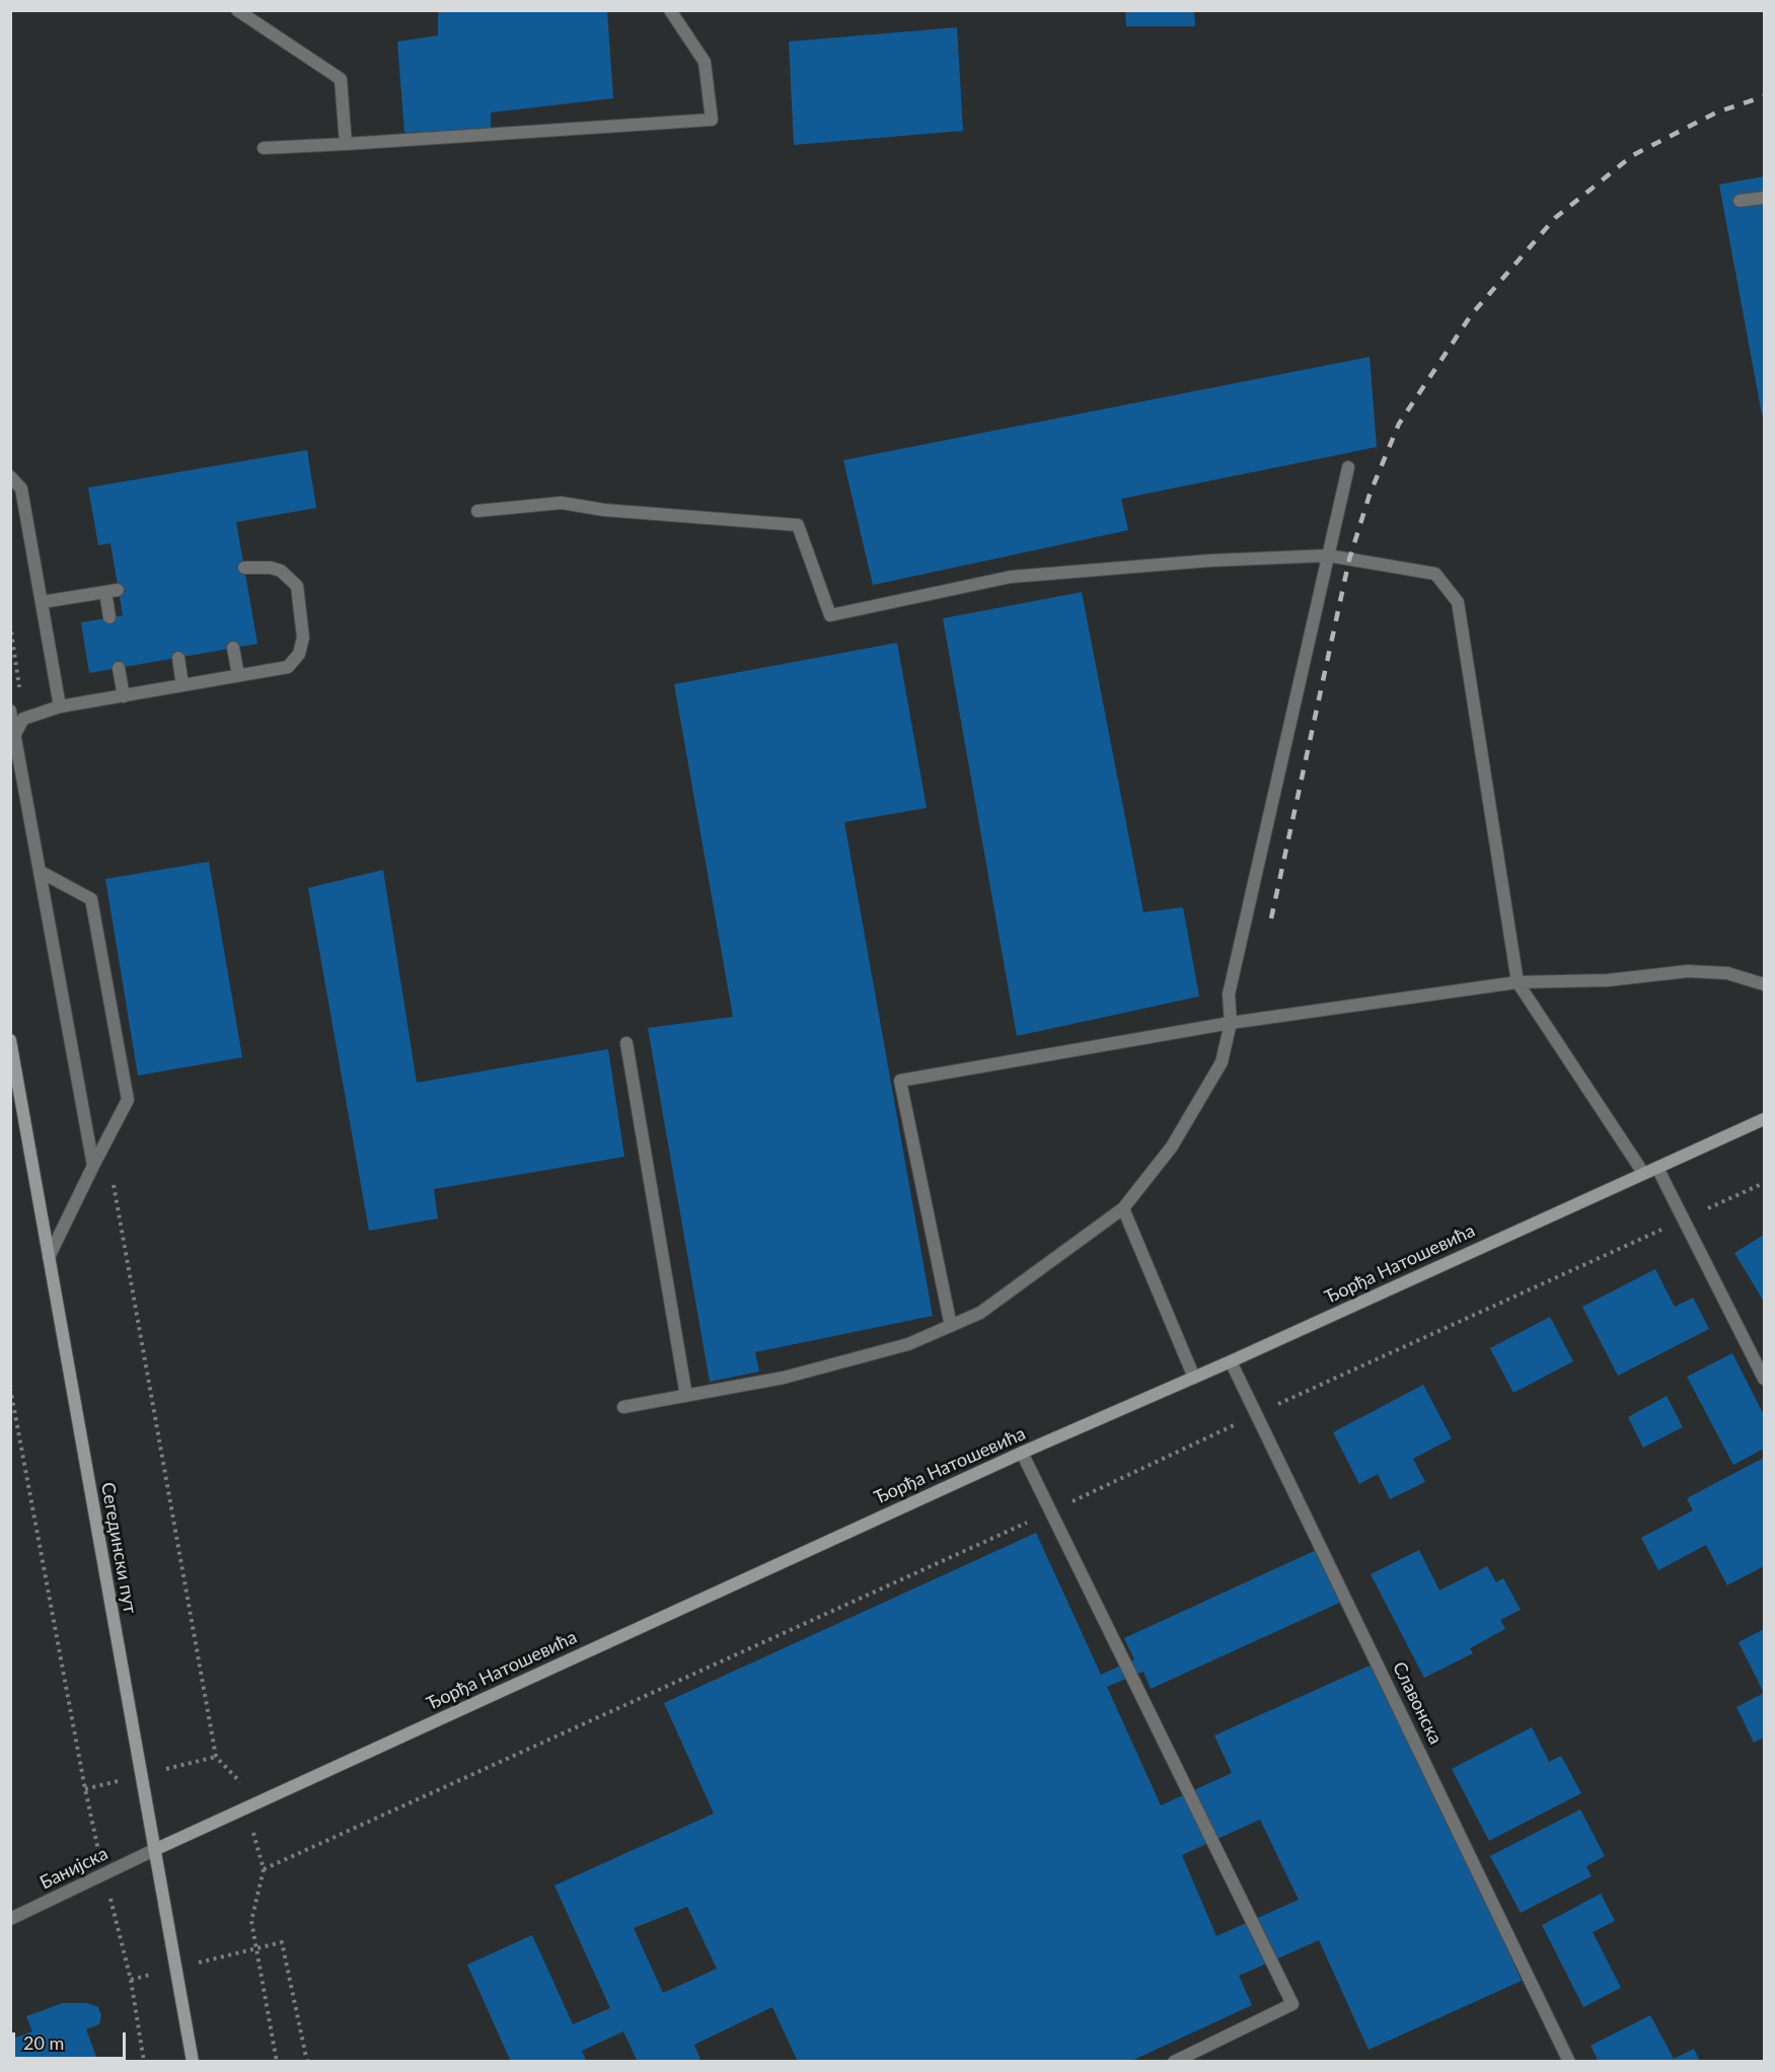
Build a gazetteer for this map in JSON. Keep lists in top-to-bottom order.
{
  "streets": {
    "street": [
      "Ђорђа Натошевића",
      "Сегедински пут",
      "Славонска",
      "Банијска"
    ]
  },
  "crossings": [
    ["Ђорђа Натошевића", "Сегедински пут"],
    ["Ђорђа Натошевића", "Славонска"],
    ["Ђорђа Натошевића", "Банијска"],
    ["Сегедински пут", "Банијска"]
  ],
  "scale_bar": "20 m"
}
